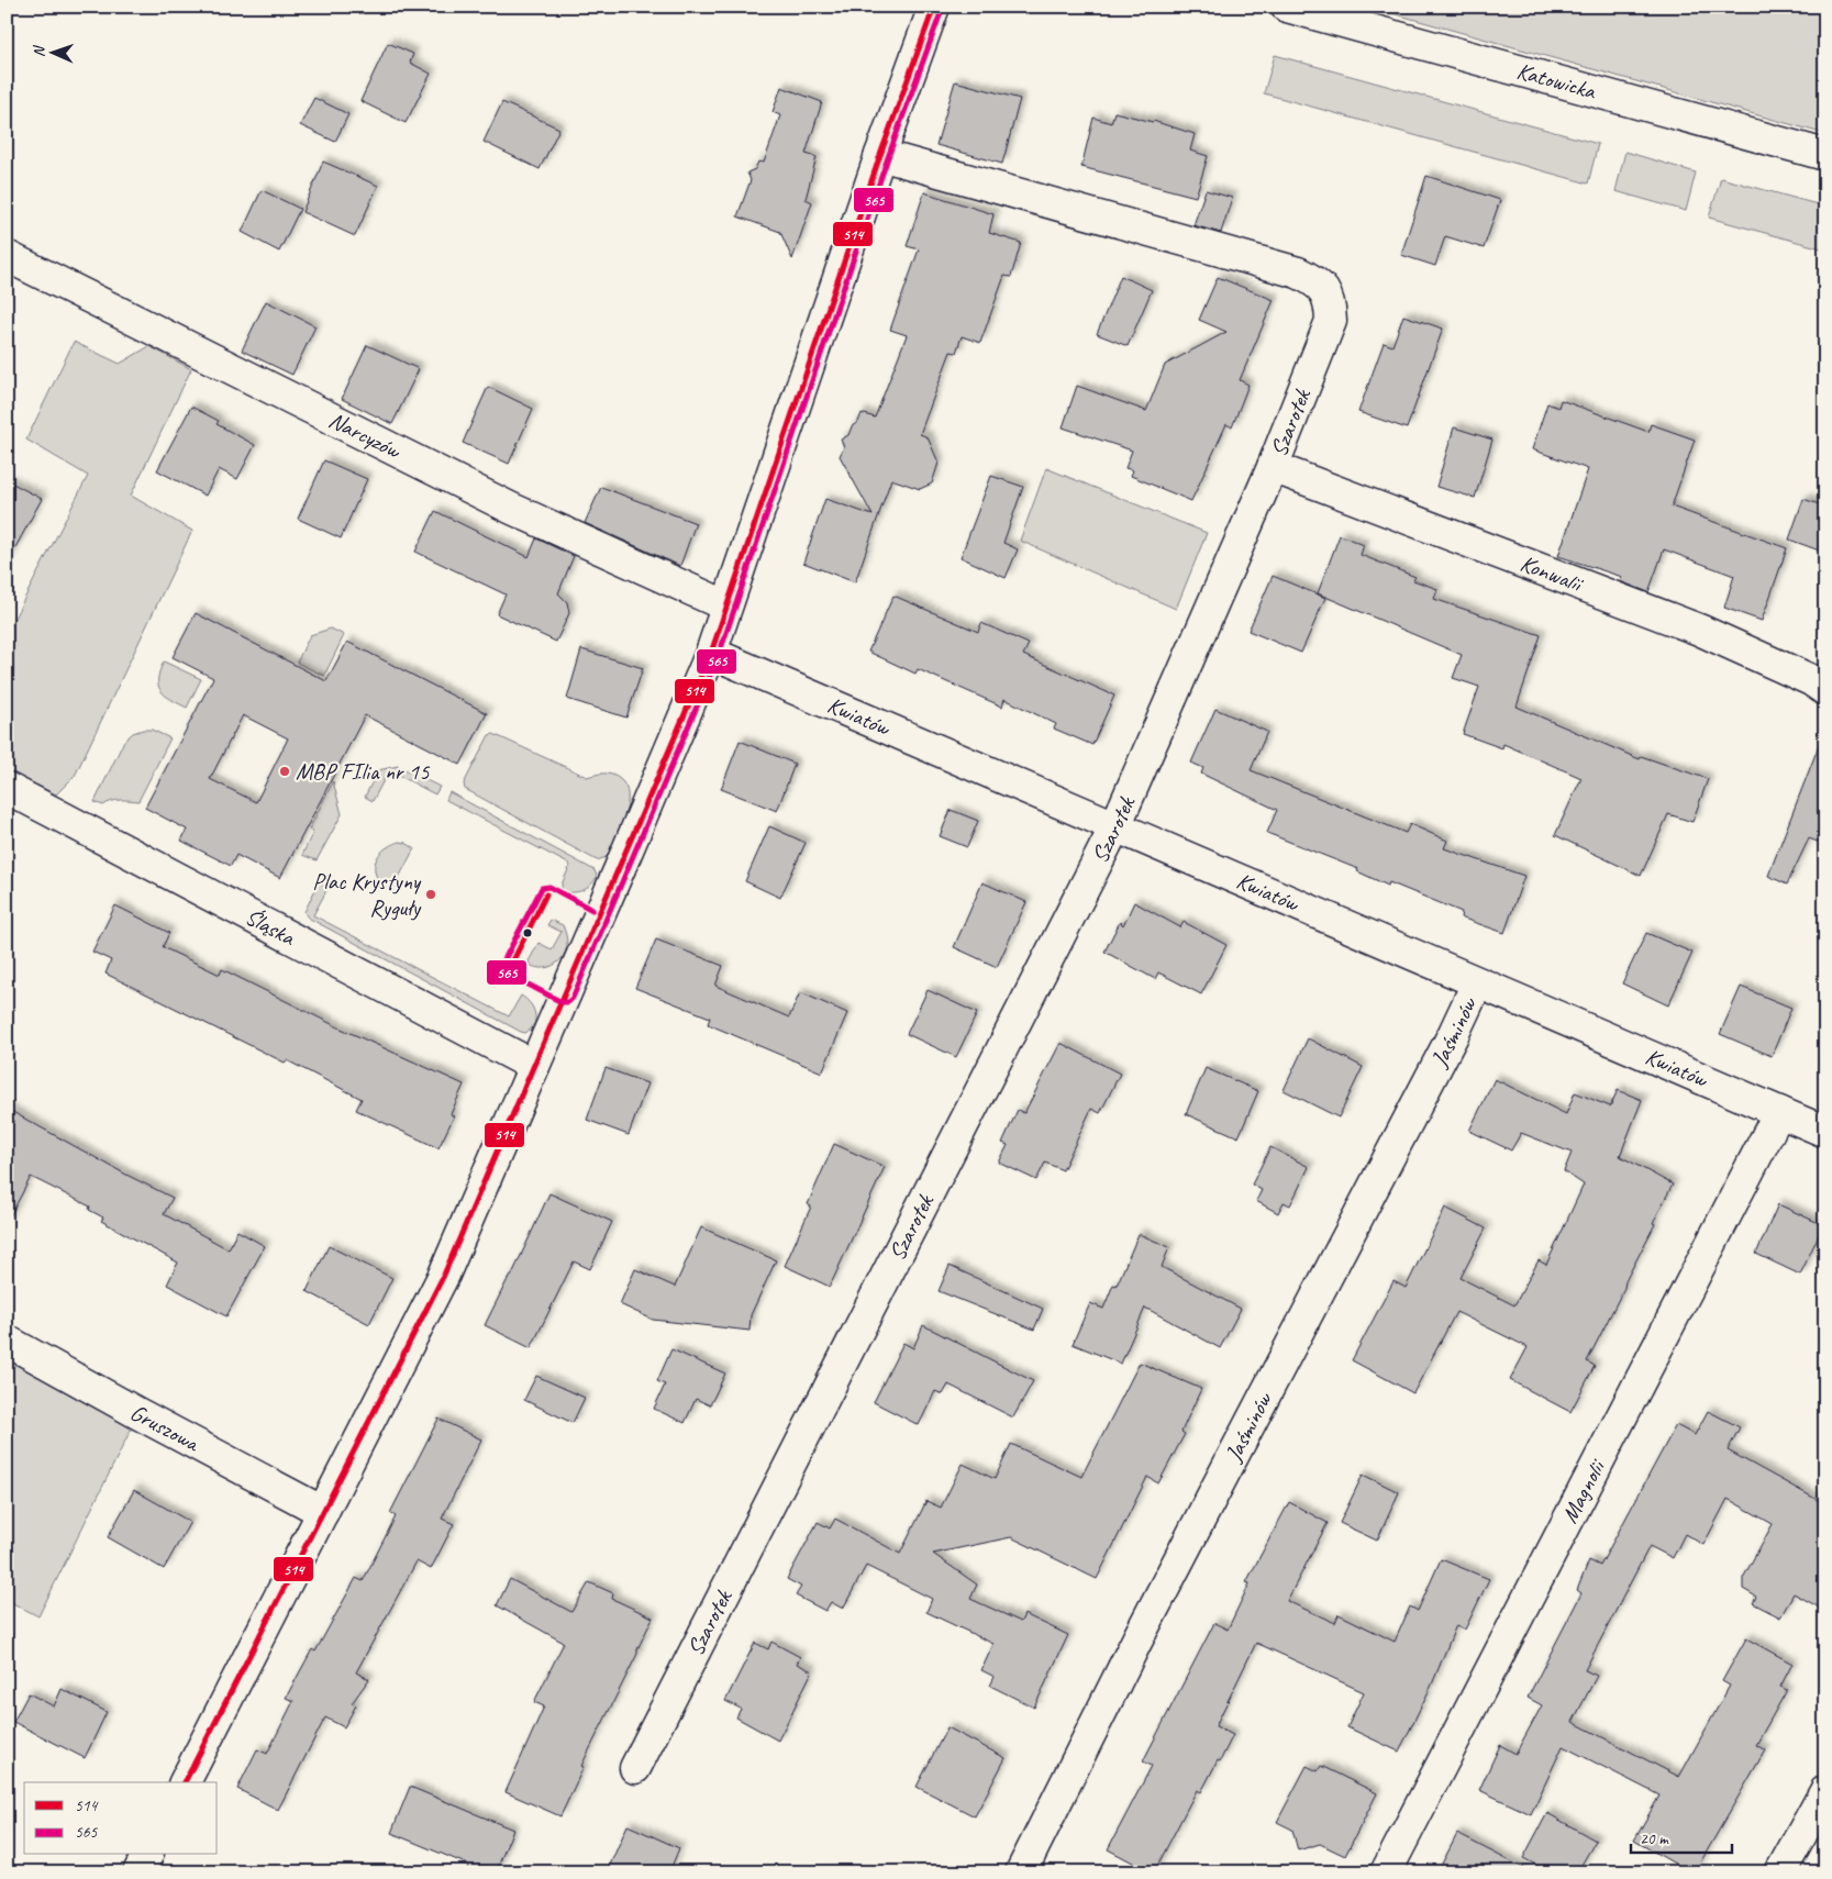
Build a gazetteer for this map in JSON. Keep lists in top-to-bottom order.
{
  "streets": {
    "street": [
      "Katowicka",
      "Szarotek",
      "Narcyzów",
      "Konwalii",
      "Kwiatów",
      "Śląska",
      "Jaśminów",
      "Gruszowa",
      "Magnolii"
    ]
  },
  "crossings": [
    ["Szarotek", "Konwalii"],
    ["Szarotek", "Kwiatów"],
    ["Kwiatów", "Jaśminów"],
    ["Kwiatów", "Magnolii"]
  ],
  "places": ["MBP FIlia nr 15", "Plac Krystyny Ryguły"],
  "lines": ["transit line 514", "transit line 565"],
  "legend": ["514", "565"],
  "scale_bar": "20 m",
  "north": "left"
}
